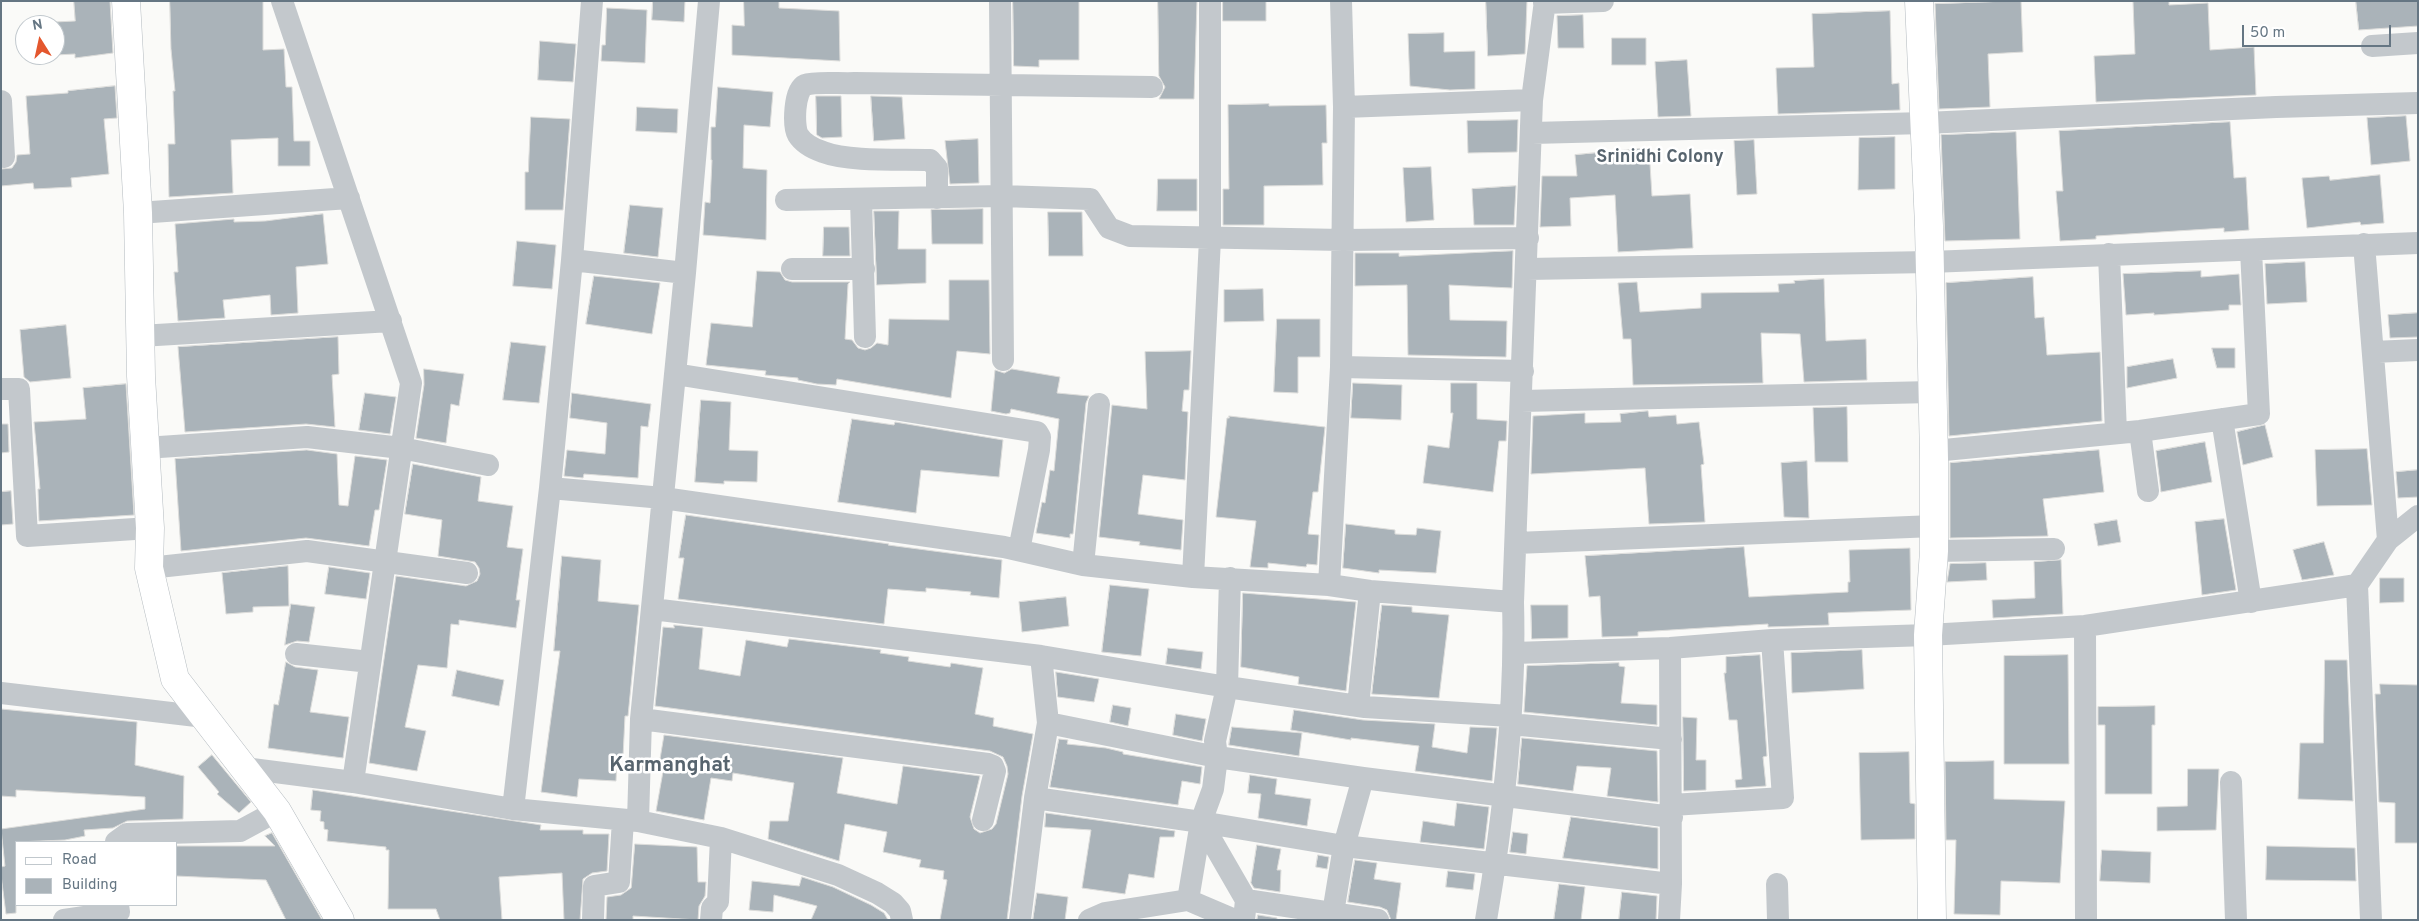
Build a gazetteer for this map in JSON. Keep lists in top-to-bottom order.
{
  "districts": ["Srinidhi Colony", "Karmanghat"],
  "legend": ["Road", "Building"],
  "scale_bar": "50 m",
  "north": "top"
}
